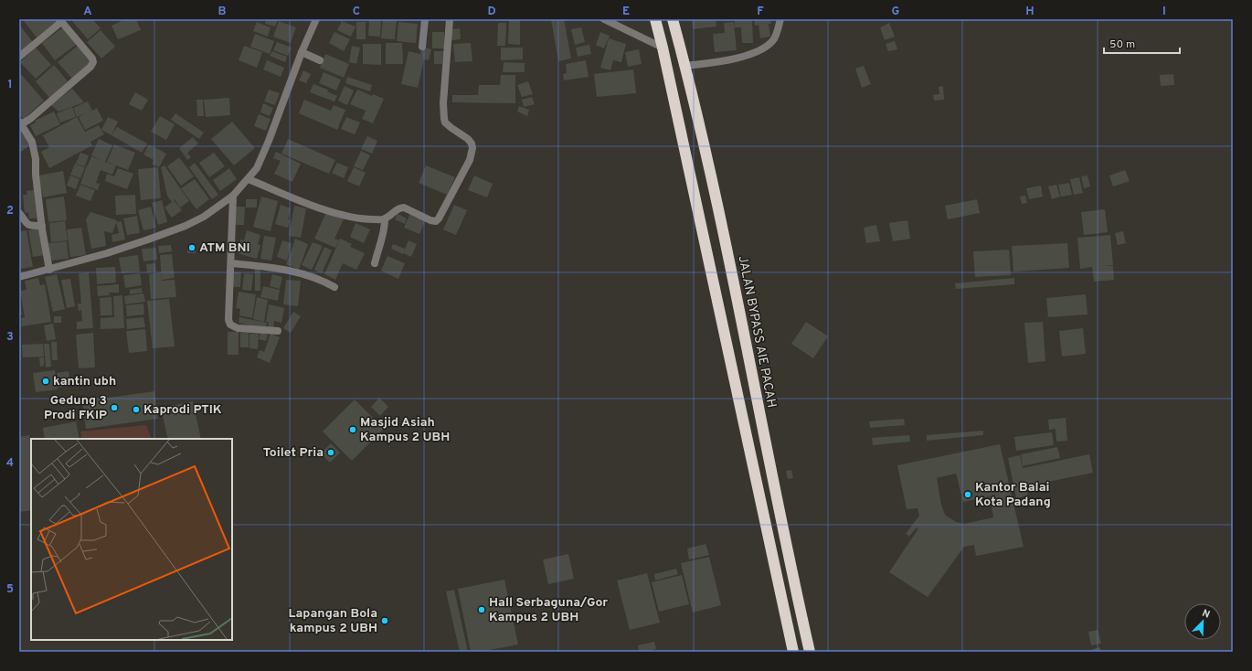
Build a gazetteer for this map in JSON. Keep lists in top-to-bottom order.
{
  "streets": {
    "highway": ["JALAN BYPASS AIE PACAH"]
  },
  "places": [
    "ATM BNI",
    "kantin ubh",
    "Gedung 3 Prodi FKIP",
    "Kaprodi PTIK",
    "Masjid Asiah Kampus 2 UBH",
    "Toilet Pria",
    "Kantor Balai Kota Padang",
    "Hall Serbaguna/Gor Kampus 2 UBH",
    "Lapangan Bola kampus 2 UBH"
  ],
  "scale_bar": "50 m",
  "north": "top right",
  "grid": {
    "columns": [
      "A",
      "B",
      "C",
      "D",
      "E",
      "F",
      "G",
      "H",
      "I"
    ],
    "rows": [
      "1",
      "2",
      "3",
      "4",
      "5"
    ]
  }
}
